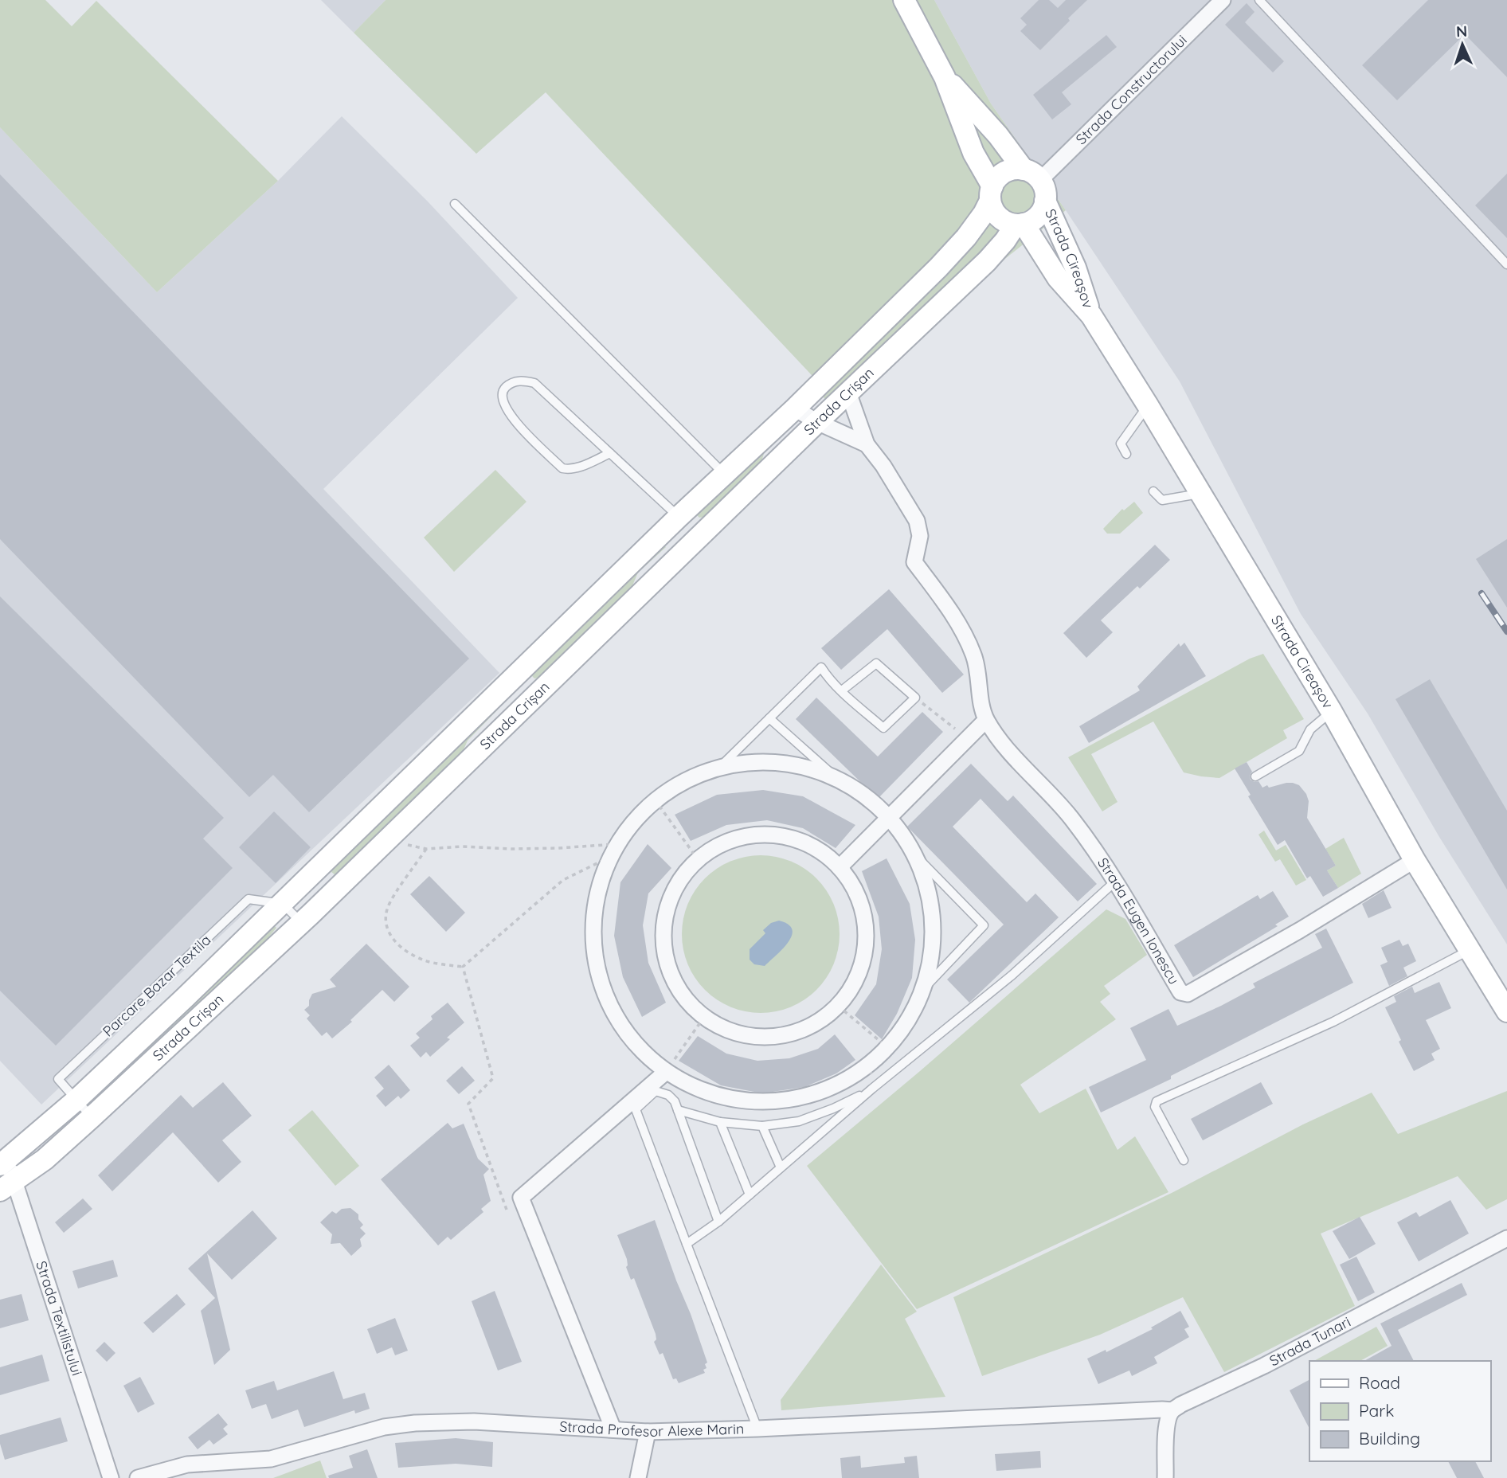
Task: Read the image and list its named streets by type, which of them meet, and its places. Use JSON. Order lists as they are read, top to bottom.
{
  "streets": {
    "main road": ["Strada Cireașov", "Strada Crișan"],
    "street": [
      "Strada Constructorului",
      "Strada Eugen Ionescu",
      "Strada Textilistului",
      "Strada Tunari",
      "Strada Profesor Alexe Marin"
    ],
    "lane": ["Parcare Bazar Textila"]
  },
  "crossings": [
    ["Strada Constructorului", "Strada Cireașov"],
    ["Strada Constructorului", "Strada Crișan"],
    ["Strada Cireașov", "Strada Crișan"],
    ["Strada Cireașov", "Strada Eugen Ionescu"],
    ["Strada Crișan", "Strada Eugen Ionescu"],
    ["Strada Crișan", "Parcare Bazar Textila"],
    ["Strada Crișan", "Strada Textilistului"],
    ["Strada Tunari", "Strada Profesor Alexe Marin"]
  ],
  "legend": ["Road", "Park", "Building"],
  "north": "top"
}
